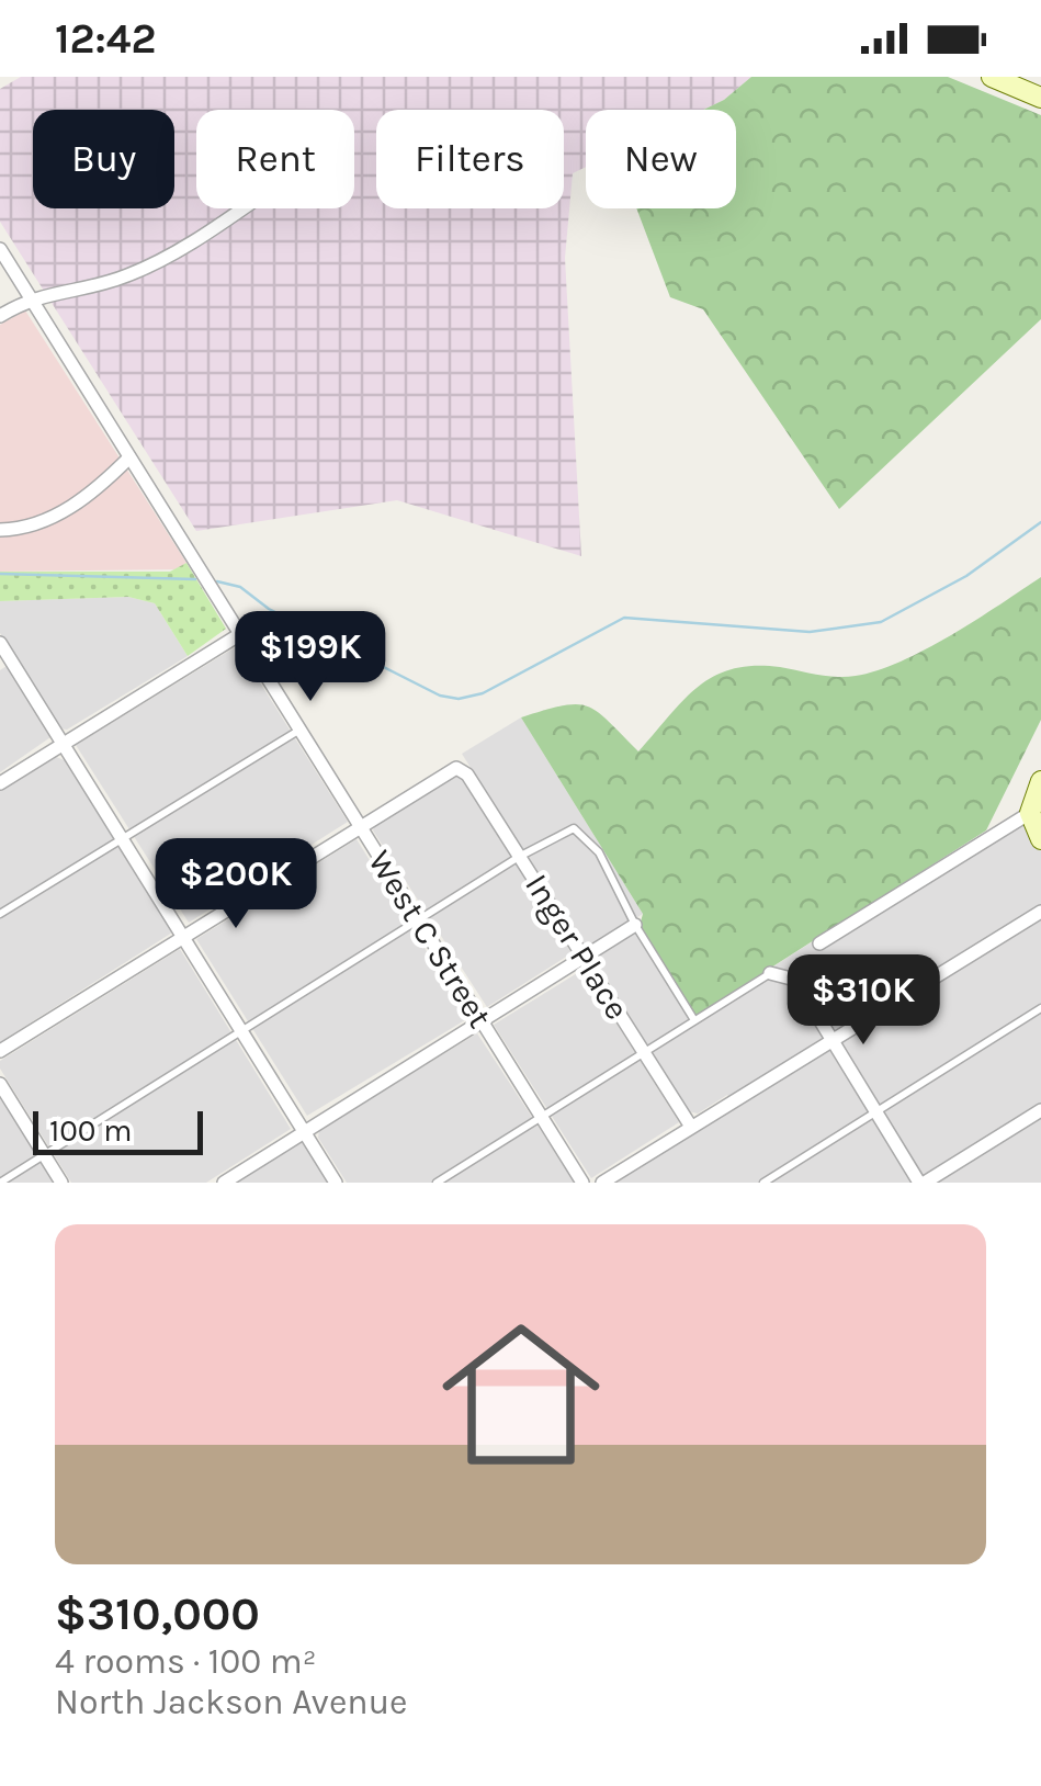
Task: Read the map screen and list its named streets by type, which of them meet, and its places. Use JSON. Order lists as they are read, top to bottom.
{
  "streets": {
    "street": ["West C Street", "Inger Place"]
  },
  "crossings": [
    ["West C Street", "Inger Place"]
  ],
  "scale_bar": "100 m",
  "page": {
    "status": "12:42",
    "chip": [
      "Buy",
      "Rent",
      "Filters",
      "New"
    ],
    "price": ["$199K", "$200K", "$310K"],
    "scale": "100 m",
    "list": [
      {
        "name": "$310,000",
        "note": "4 rooms · 100 m² · North Jackson Avenue"
      }
    ]
  }
}
